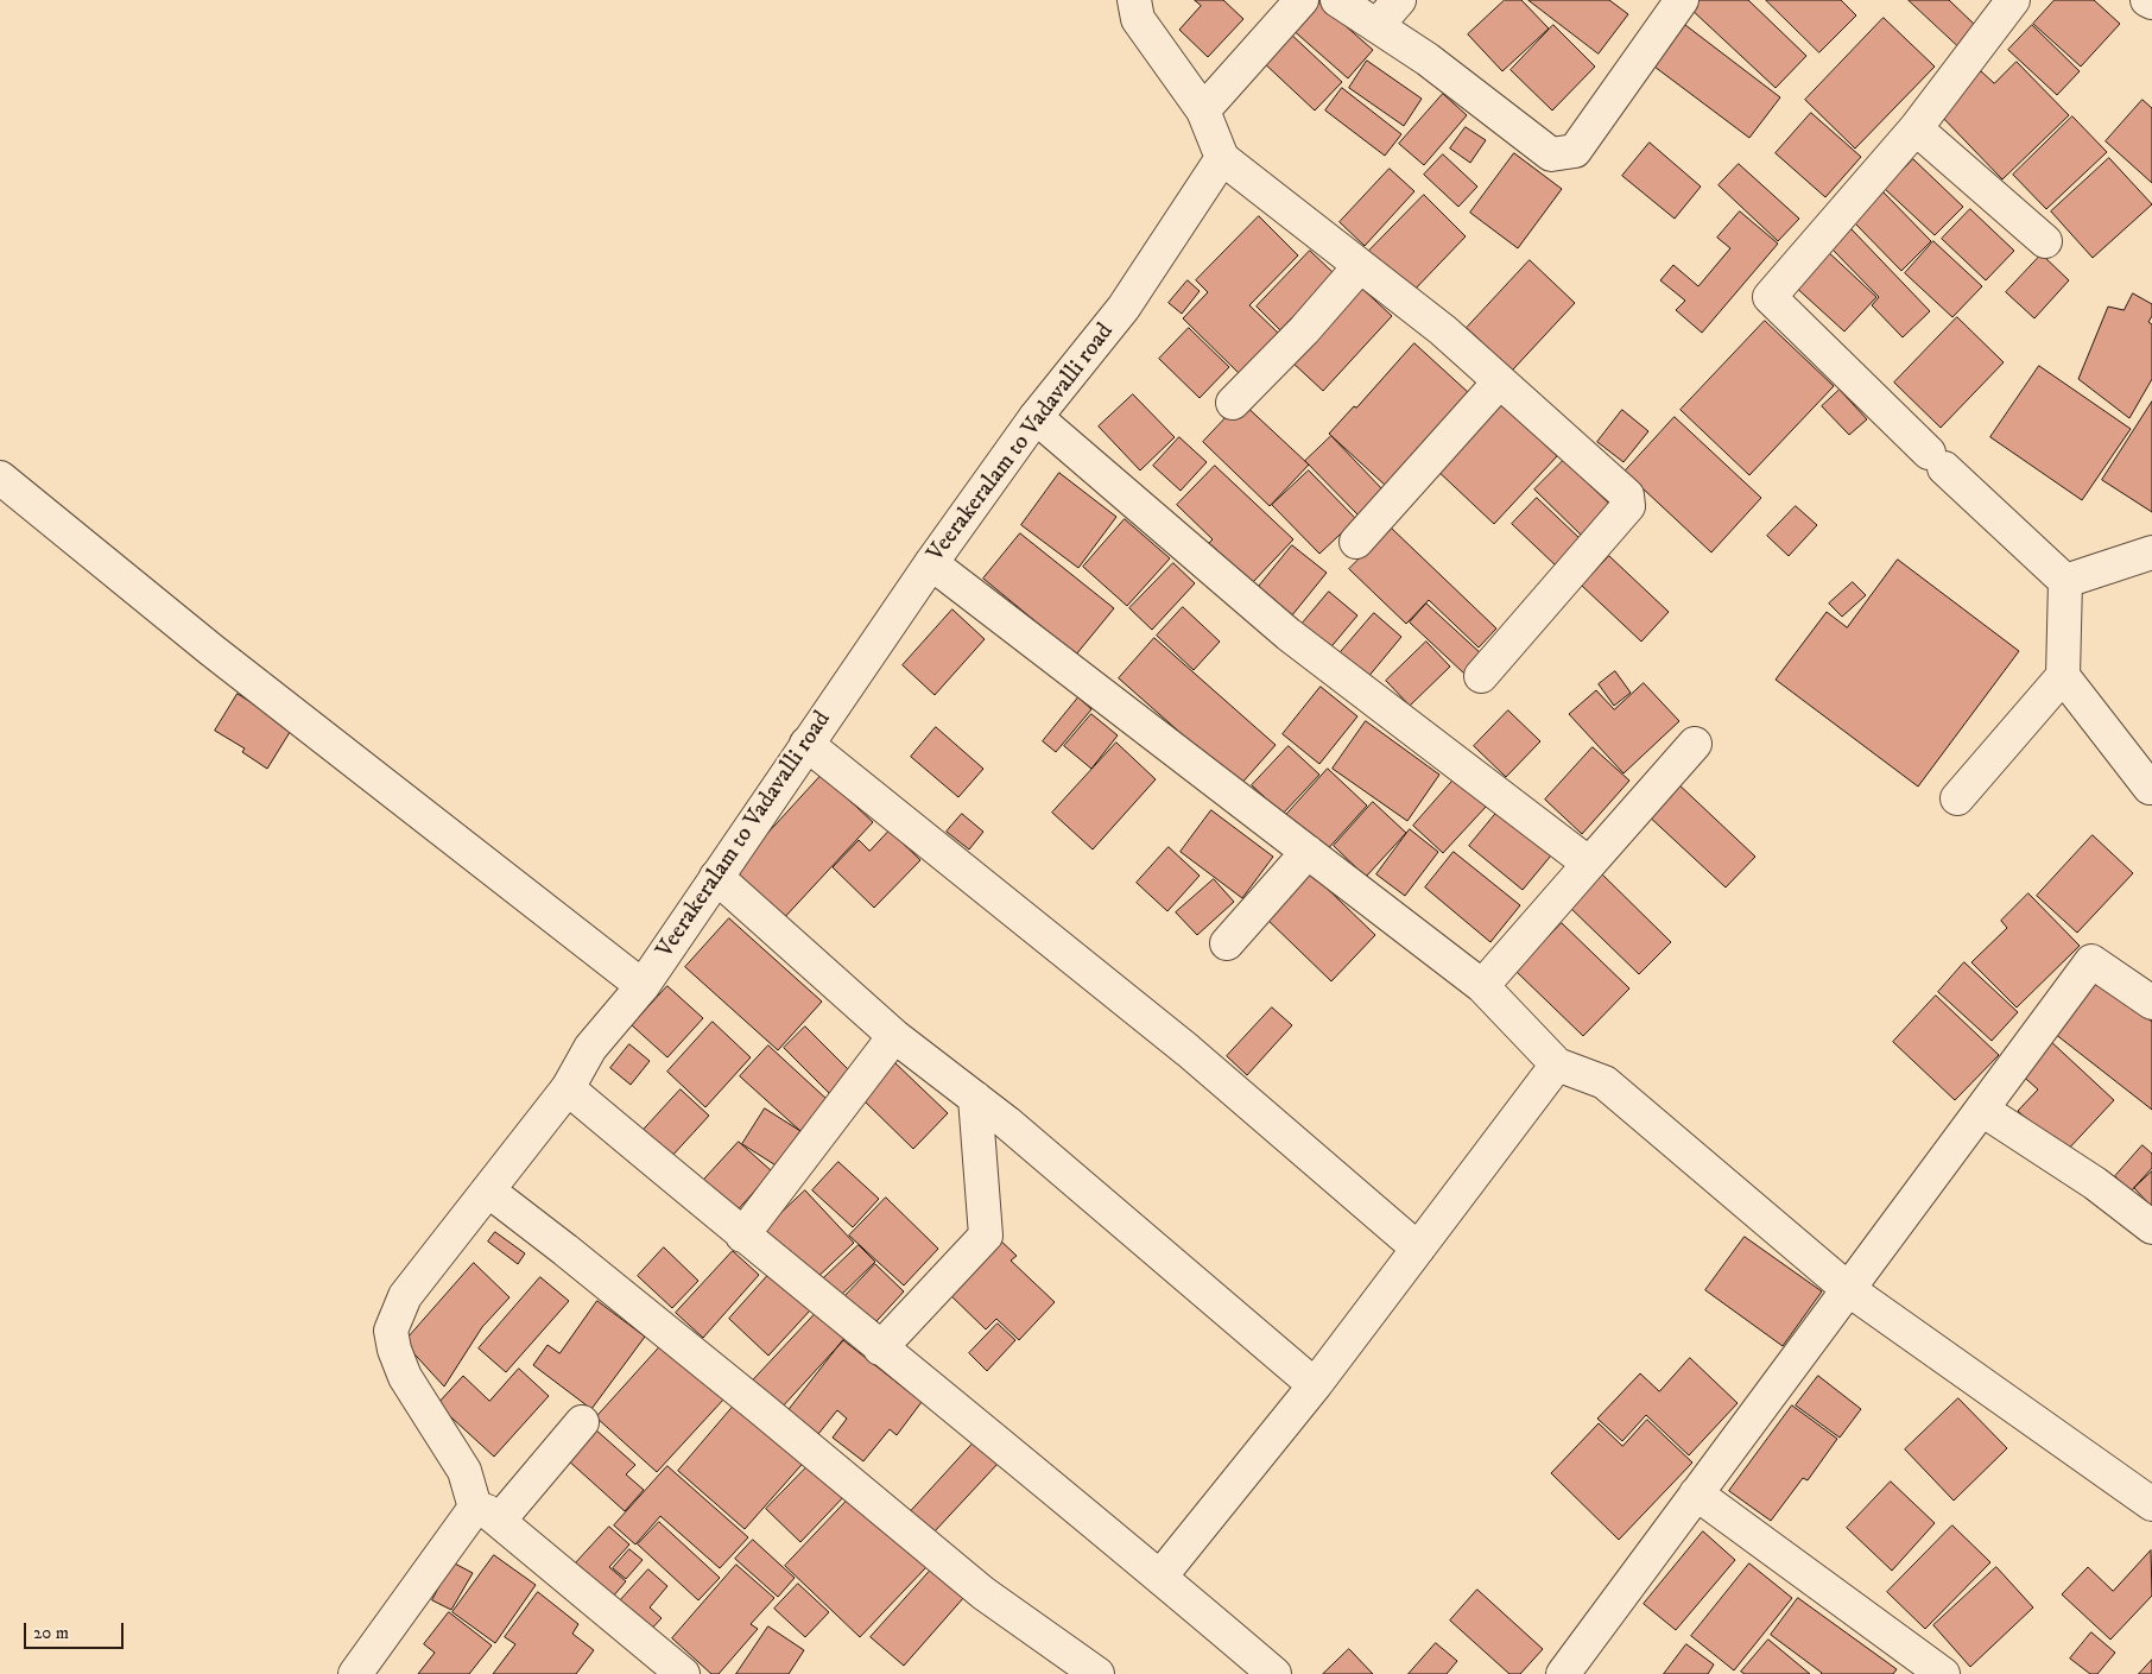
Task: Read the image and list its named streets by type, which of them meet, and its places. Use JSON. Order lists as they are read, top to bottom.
{
  "streets": {
    "street": ["Veerakeralam to Vadavalli road"]
  },
  "scale_bar": "20 m"
}
